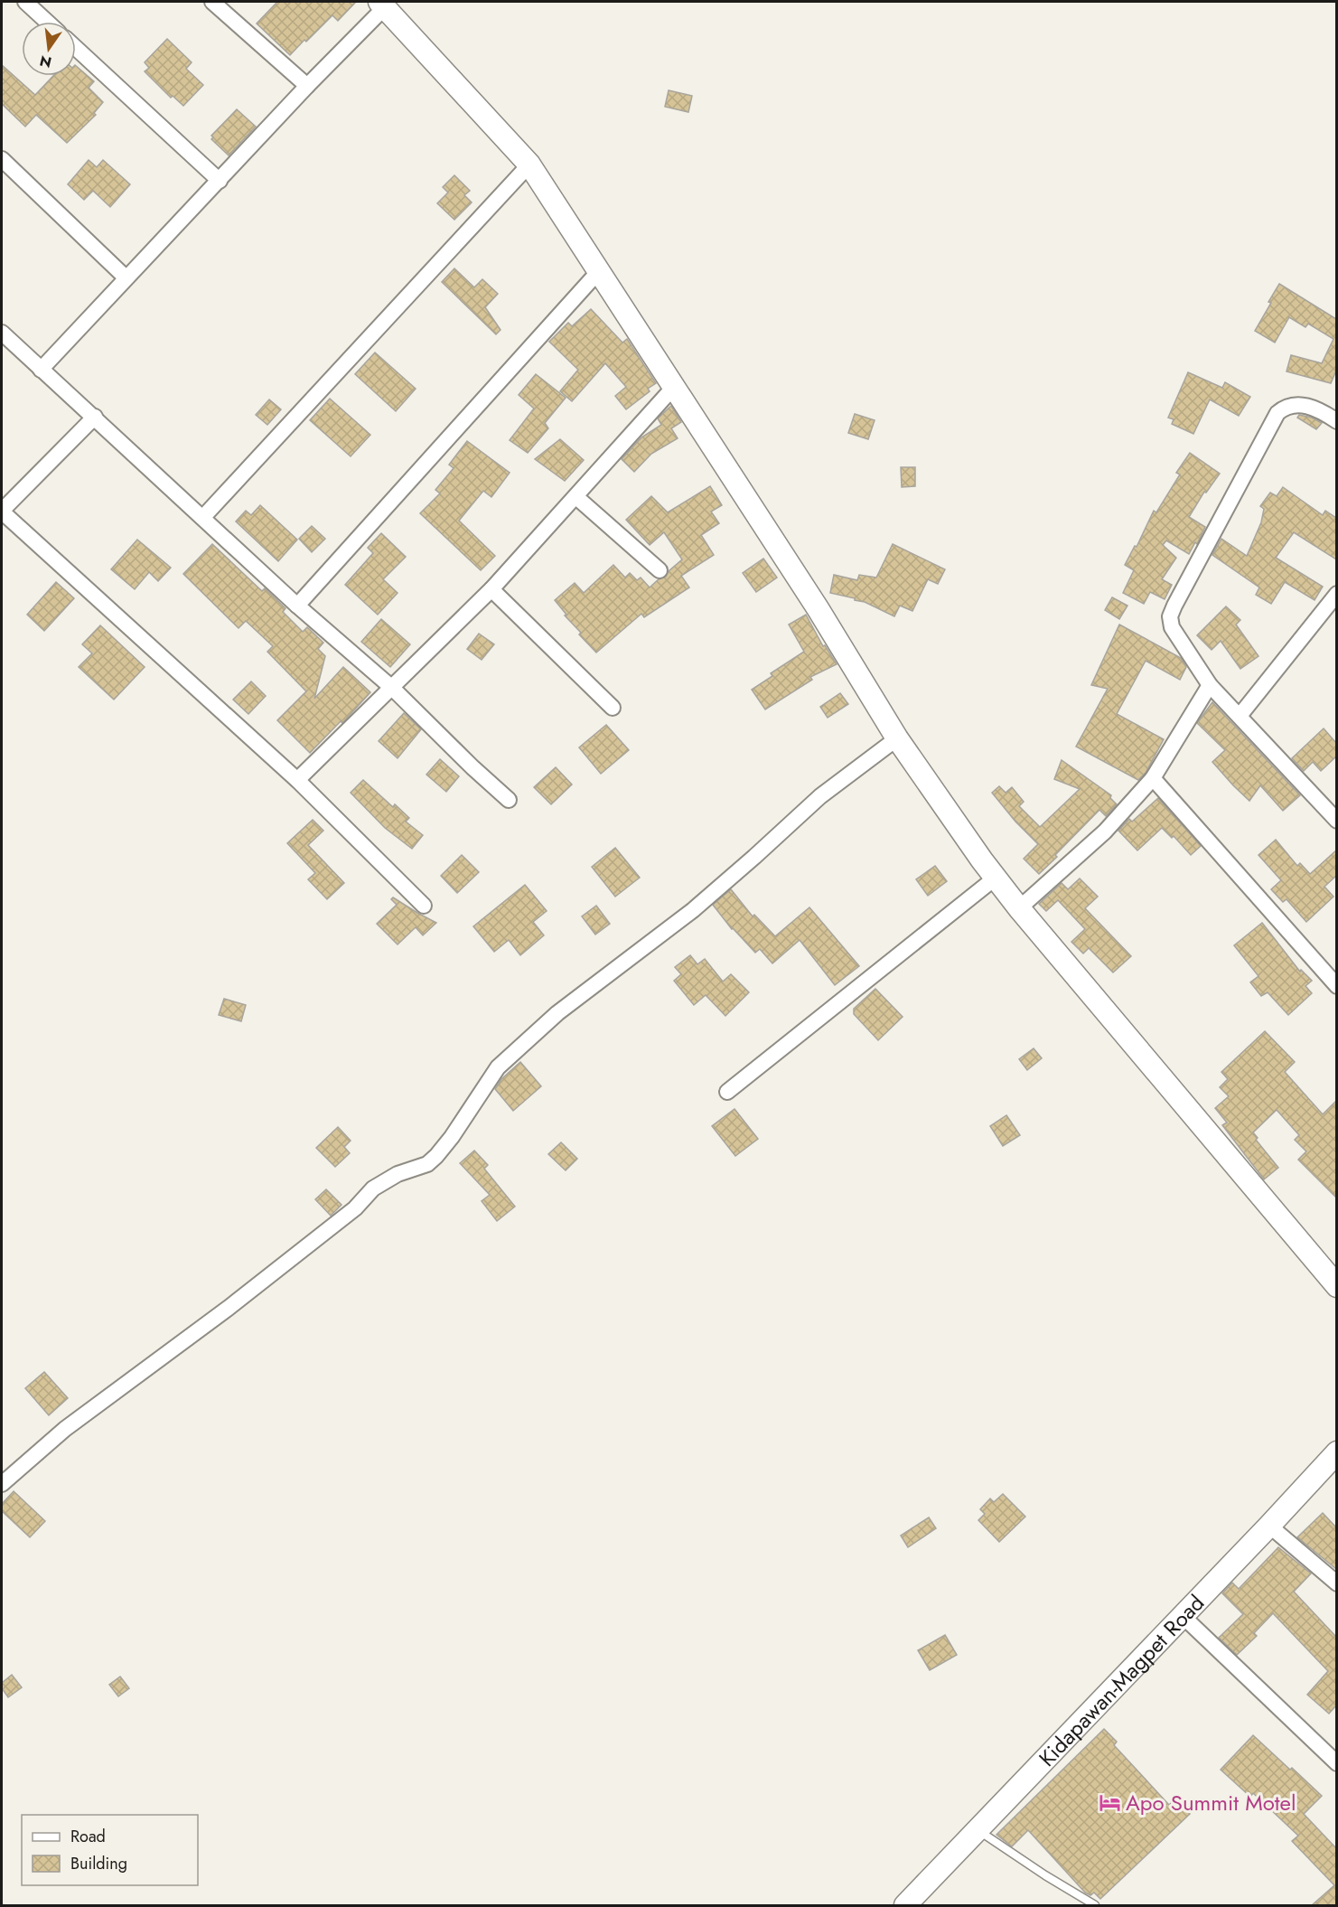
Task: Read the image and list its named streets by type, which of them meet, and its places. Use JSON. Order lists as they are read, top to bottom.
{
  "streets": {
    "street": ["Kidapawan-Magpet Road"]
  },
  "places": {
    "hotel": ["Apo Summit Motel"]
  },
  "legend": ["Road", "Building"],
  "north": "bottom"
}
